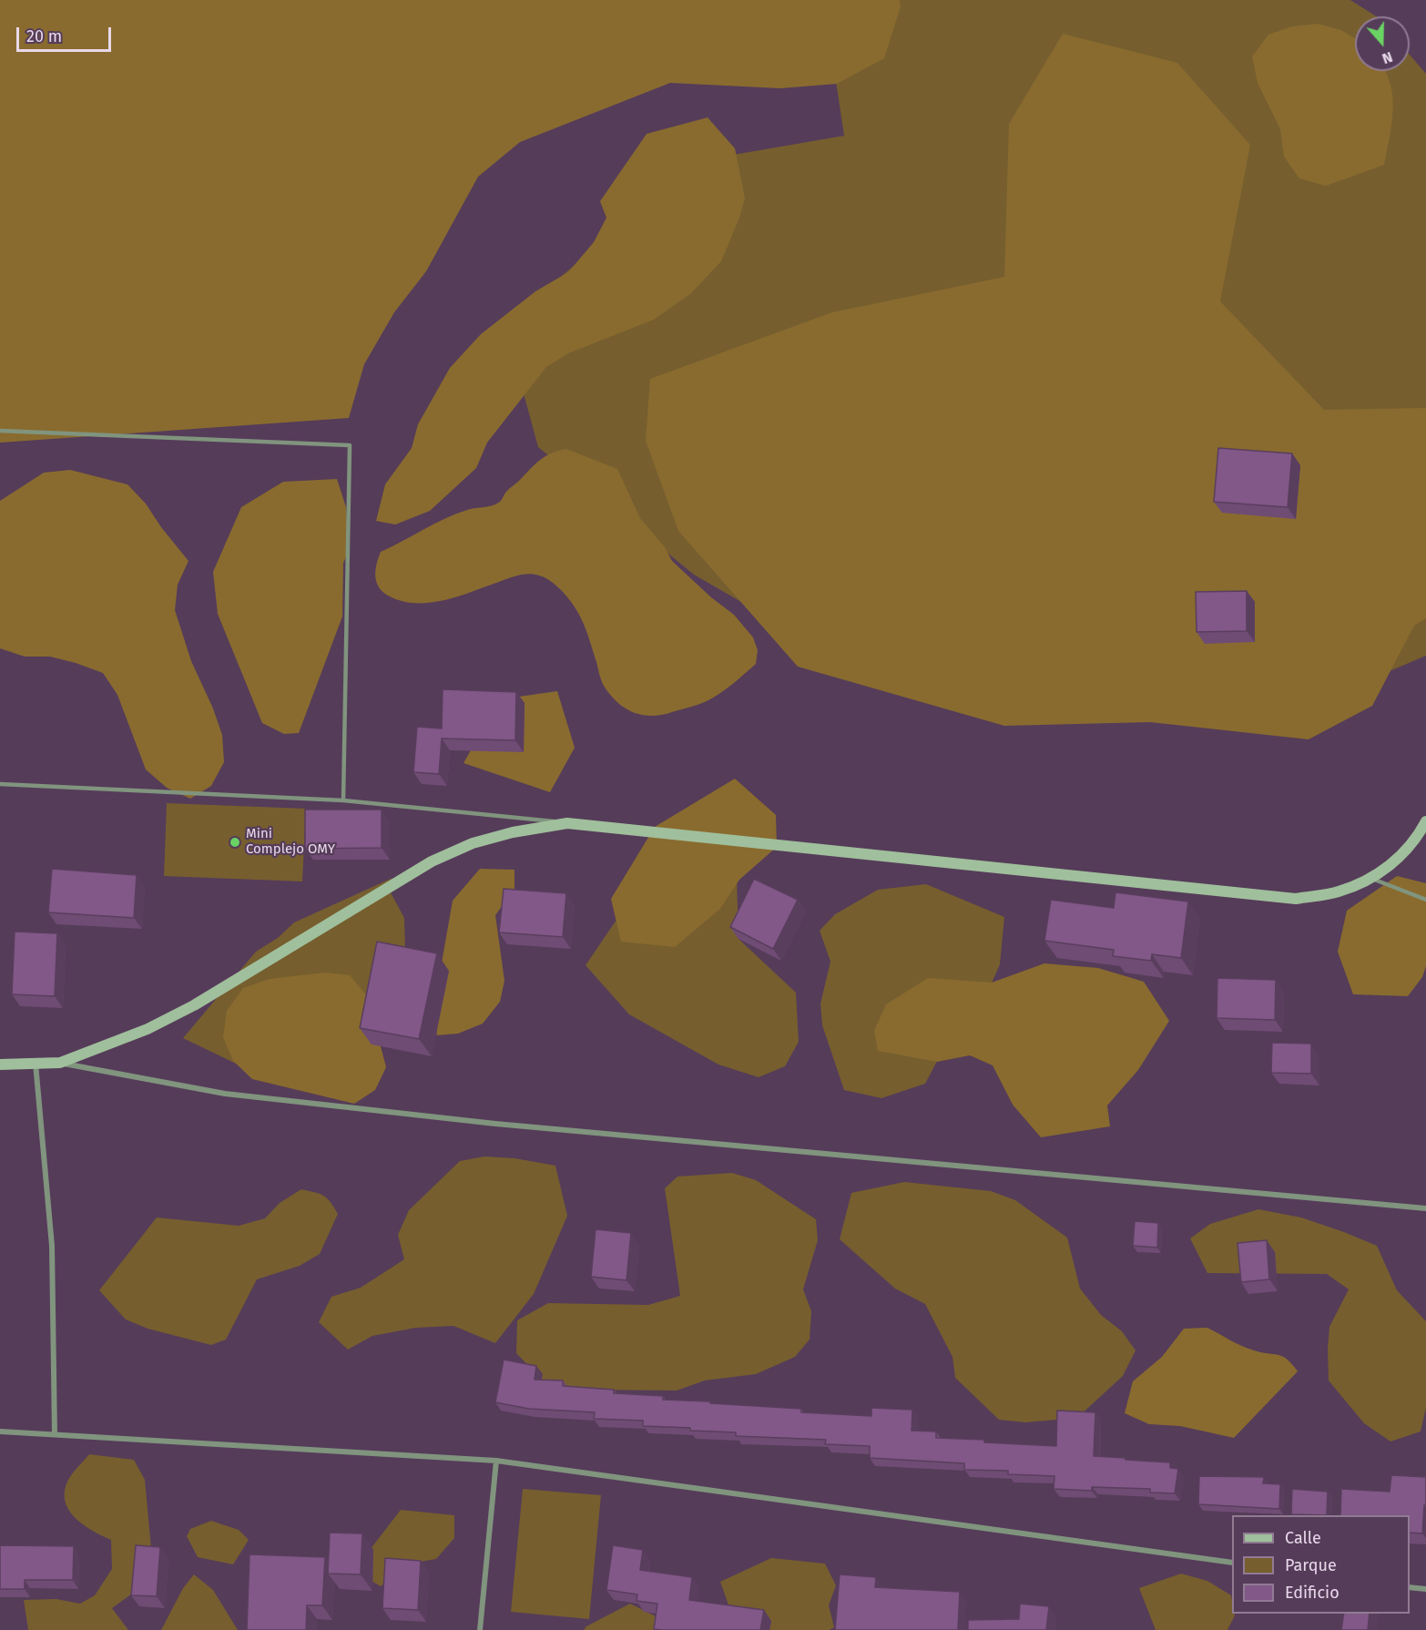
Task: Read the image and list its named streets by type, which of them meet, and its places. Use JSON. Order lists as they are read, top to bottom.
{
  "places": ["Mini Complejo OMY"],
  "legend": ["Calle", "Parque", "Edificio"],
  "scale_bar": "20 m",
  "north": "bottom"
}
